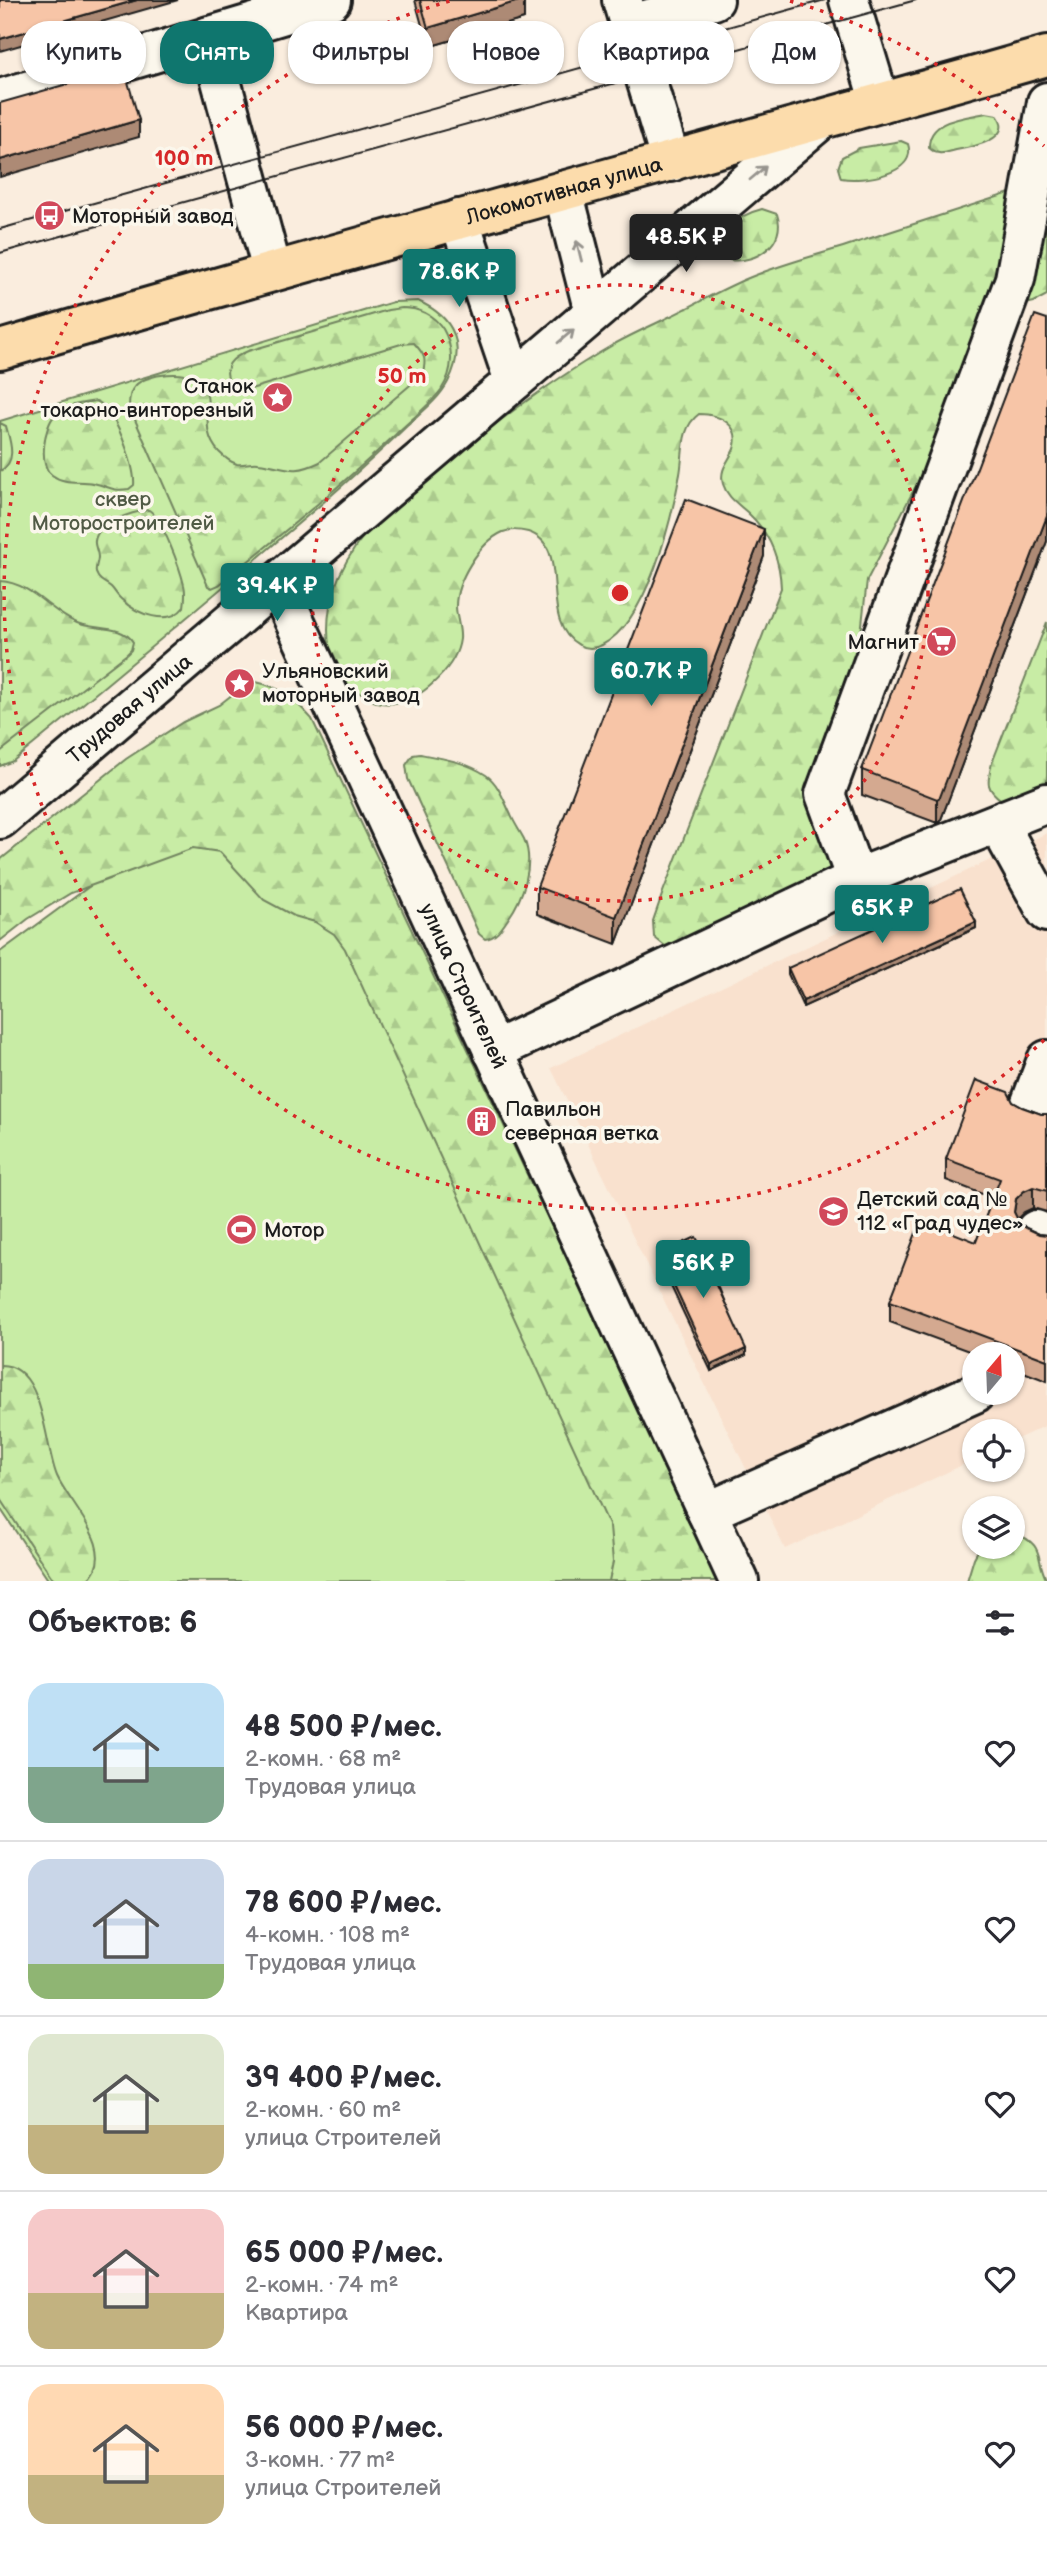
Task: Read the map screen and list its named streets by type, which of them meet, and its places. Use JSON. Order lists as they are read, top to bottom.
{
  "streets": {
    "main road": ["Локомотивная улица"],
    "street": ["Трудовая улица", "улица Строителей"]
  },
  "crossings": [
    ["Локомотивная улица", "Трудовая улица"],
    ["Трудовая улица", "улица Строителей"]
  ],
  "one_way": ["Трудовая улица"],
  "parks": ["сквер Моторостроителей"],
  "places": {
    "bus stop": ["Моторный завод"],
    "place": ["Станок токарно-винторезный", "Ульяновский моторный завод"],
    "supermarket": ["Магнит"],
    "building": ["Павильон северная ветка"],
    "school or university": ["Детский сад № 112 «Град чудес»"],
    "sports": ["Мотор"]
  },
  "north": "top",
  "page": {
    "chip": [
      "Купить",
      "Снять",
      "Фильтры",
      "Новое",
      "Квартира",
      "Дом"
    ],
    "price": [
      "48.5K ₽",
      "78.6K ₽",
      "39.4K ₽",
      "60.7K ₽",
      "65K ₽",
      "56K ₽"
    ],
    "heading": "Объектов: 6",
    "list": [
      {
        "name": "48 500 ₽/мес.",
        "note": "2-комн. · 68 m² · Трудовая улица"
      },
      {
        "name": "78 600 ₽/мес.",
        "note": "4-комн. · 108 m² · Трудовая улица"
      },
      {
        "name": "39 400 ₽/мес.",
        "note": "2-комн. · 60 m² · улица Строителей"
      },
      {
        "name": "65 000 ₽/мес.",
        "note": "2-комн. · 74 m² · Квартира"
      },
      {
        "name": "56 000 ₽/мес.",
        "note": "3-комн. · 77 m² · улица Строителей"
      }
    ]
  },
  "rings": ["100 m", "50 m"]
}
